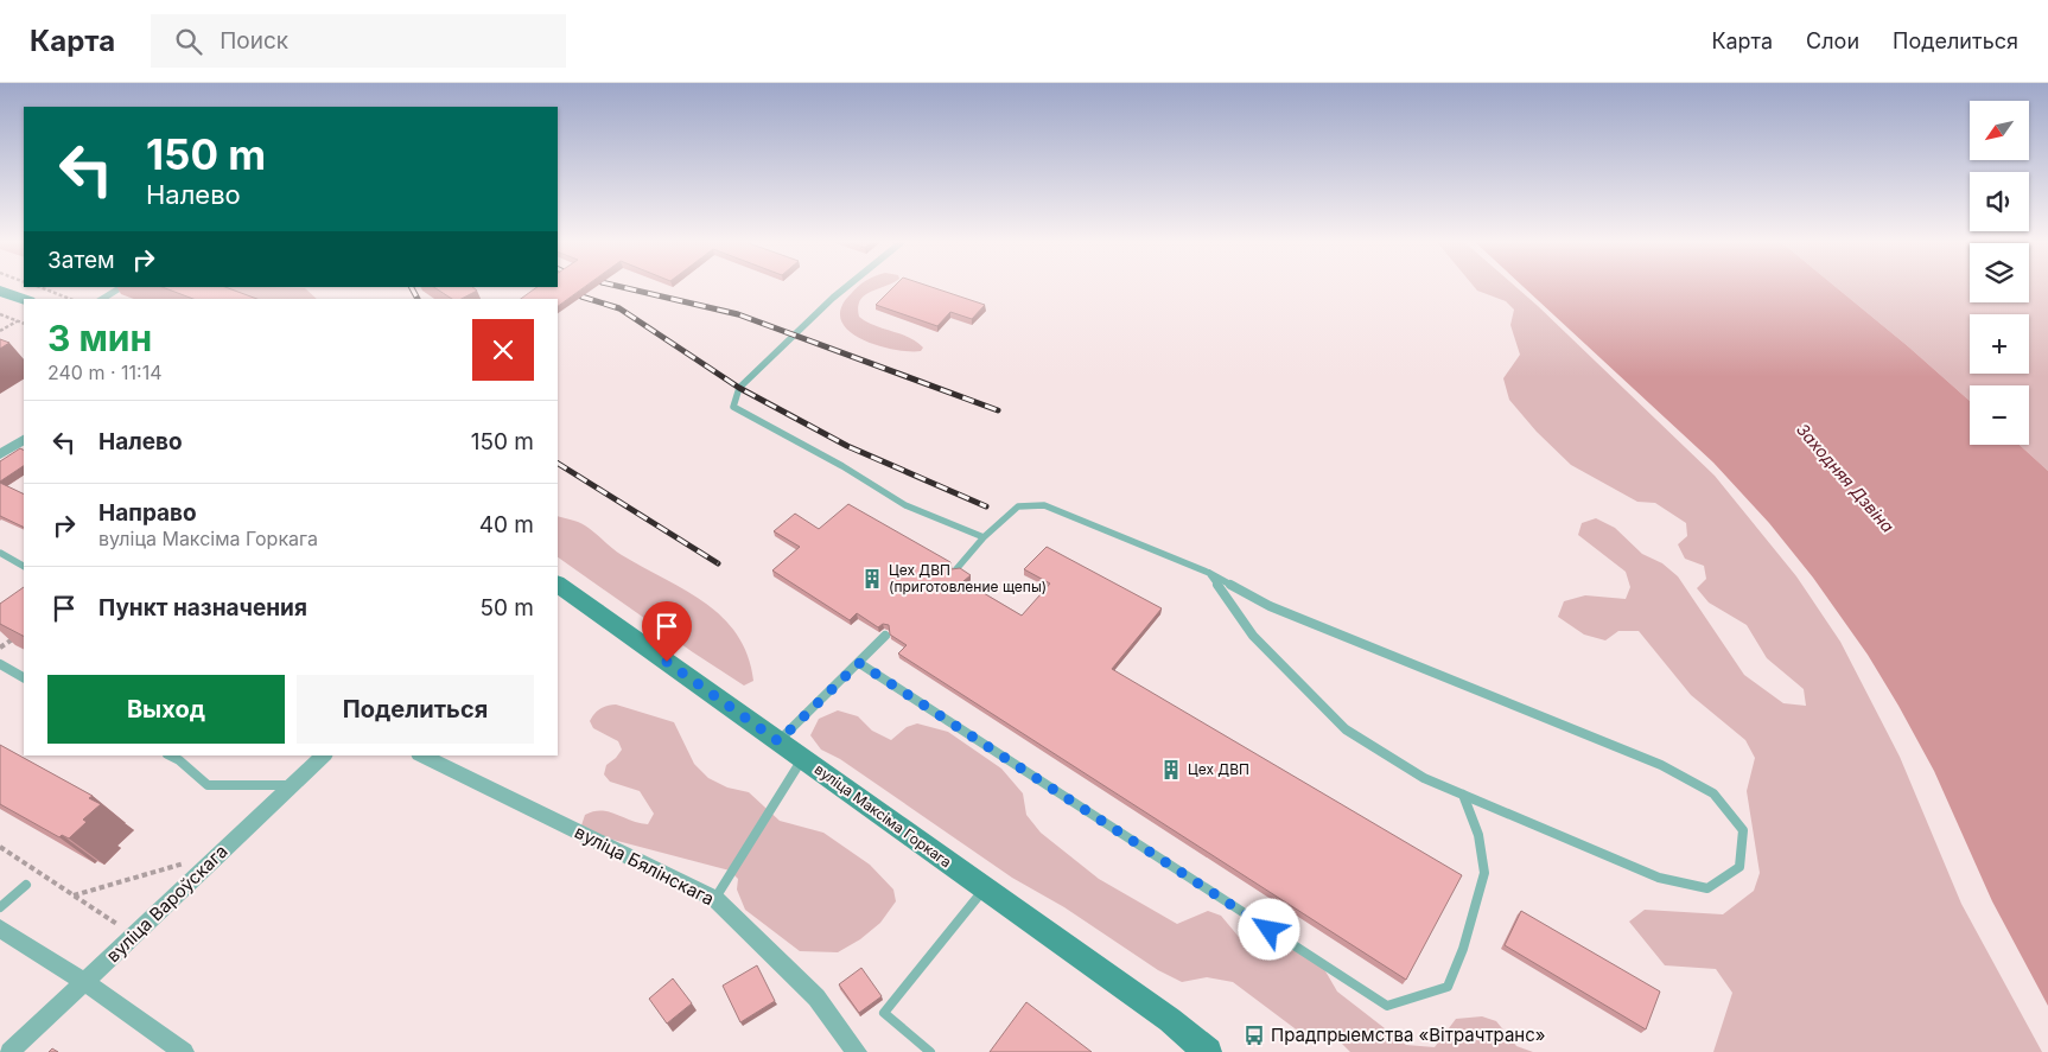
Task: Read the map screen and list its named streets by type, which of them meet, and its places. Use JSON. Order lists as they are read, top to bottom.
{
  "streets": {
    "main road": ["вуліца Максіма Горкага"],
    "street": ["вуліца Бялінскага", "вуліца Вароўскага"]
  },
  "water": ["Заходняя Дзвіна"],
  "places": {
    "building": ["Цех ДВП (приготовление щепы)", "Цех ДВП"],
    "bus stop": ["Прадпрыемства «Вітрачтранс»"]
  },
  "north": "bottom left",
  "page": {
    "header": "Карта",
    "search": "Поиск",
    "nav": ["Карта", "Слои", "Поделиться"],
    "map_buttons": ["+", "−"],
    "turn": ["150 m", "Налево"],
    "then": "Затем",
    "heading": ["3 мин", "240 m · 11:14"],
    "list": [
      {
        "name": "Налево",
        "value": "150 m"
      },
      {
        "name": "Направо",
        "note": "вуліца Максіма Горкага",
        "value": "40 m"
      },
      {
        "name": "Пункт назначения",
        "value": "50 m"
      }
    ],
    "buttons": ["Выход", "Поделиться"]
  }
}
